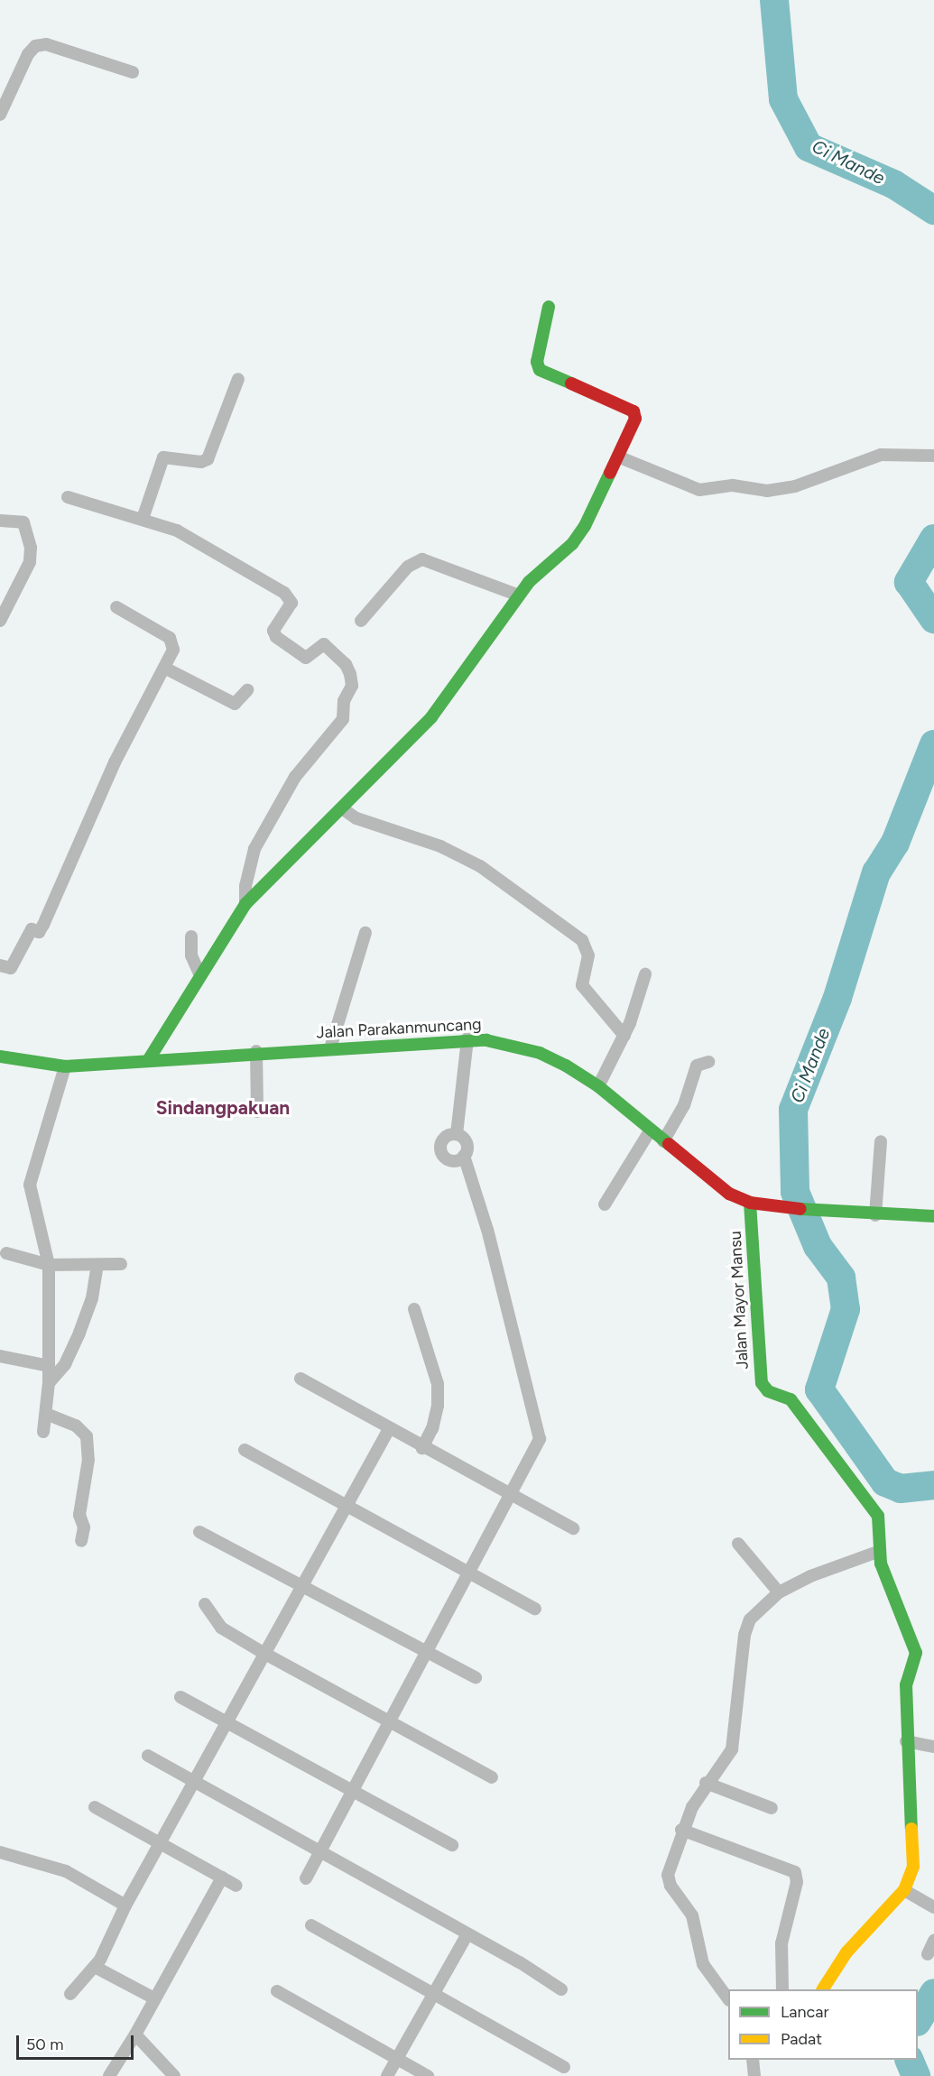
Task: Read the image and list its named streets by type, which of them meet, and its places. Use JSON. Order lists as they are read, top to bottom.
{
  "streets": {
    "street": ["Jalan Parakanmuncang", "Jalan Mayor Mansu"]
  },
  "crossings": [
    ["Jalan Parakanmuncang", "Jalan Mayor Mansu"]
  ],
  "districts": ["Sindangpakuan"],
  "water": ["Ci Mande"],
  "legend": ["Lancar", "Padat"],
  "scale_bar": "50 m"
}
